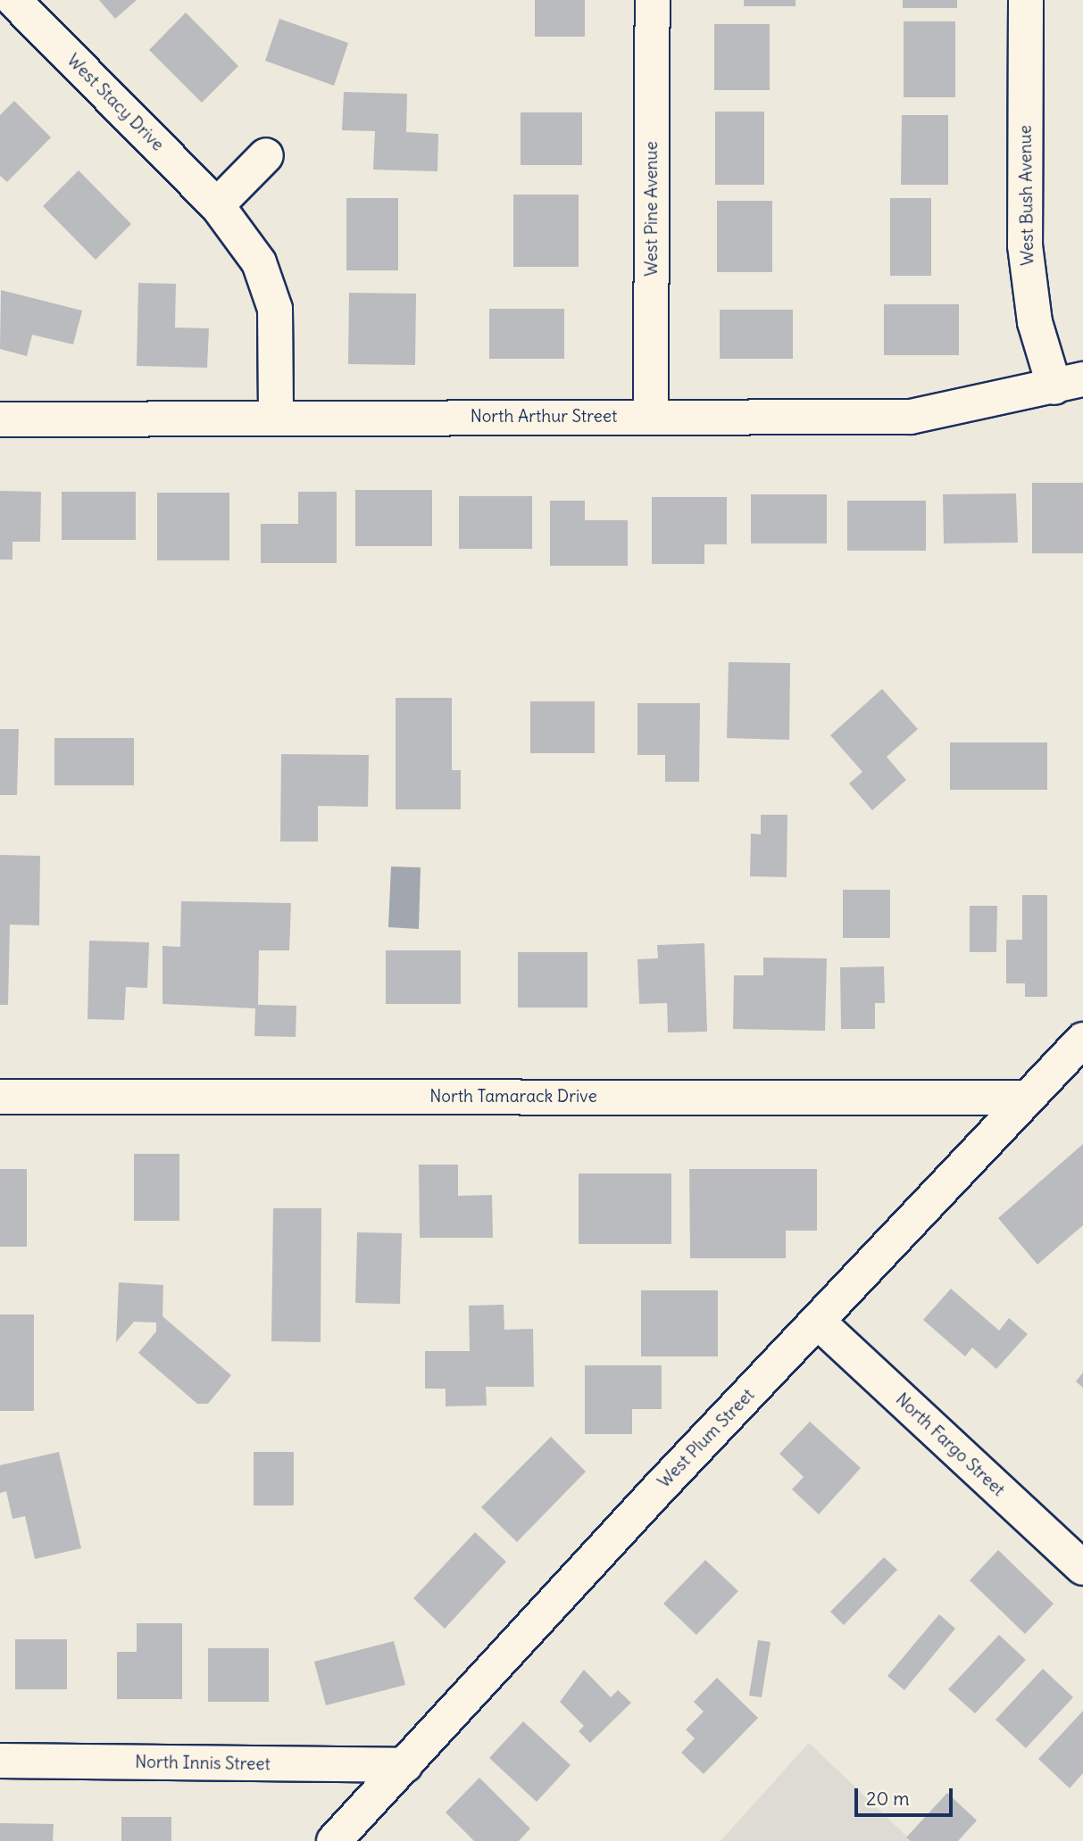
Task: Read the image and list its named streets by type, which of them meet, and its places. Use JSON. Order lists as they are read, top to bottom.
{
  "streets": {
    "street": [
      "West Stacy Drive",
      "West Bush Avenue",
      "West Pine Avenue",
      "North Arthur Street",
      "North Tamarack Drive",
      "West Plum Street",
      "North Fargo Street",
      "North Innis Street"
    ]
  },
  "crossings": [
    ["West Stacy Drive", "North Arthur Street"],
    ["West Bush Avenue", "North Arthur Street"],
    ["West Pine Avenue", "North Arthur Street"],
    ["North Tamarack Drive", "West Plum Street"],
    ["West Plum Street", "North Fargo Street"],
    ["West Plum Street", "North Innis Street"]
  ],
  "scale_bar": "20 m"
}
